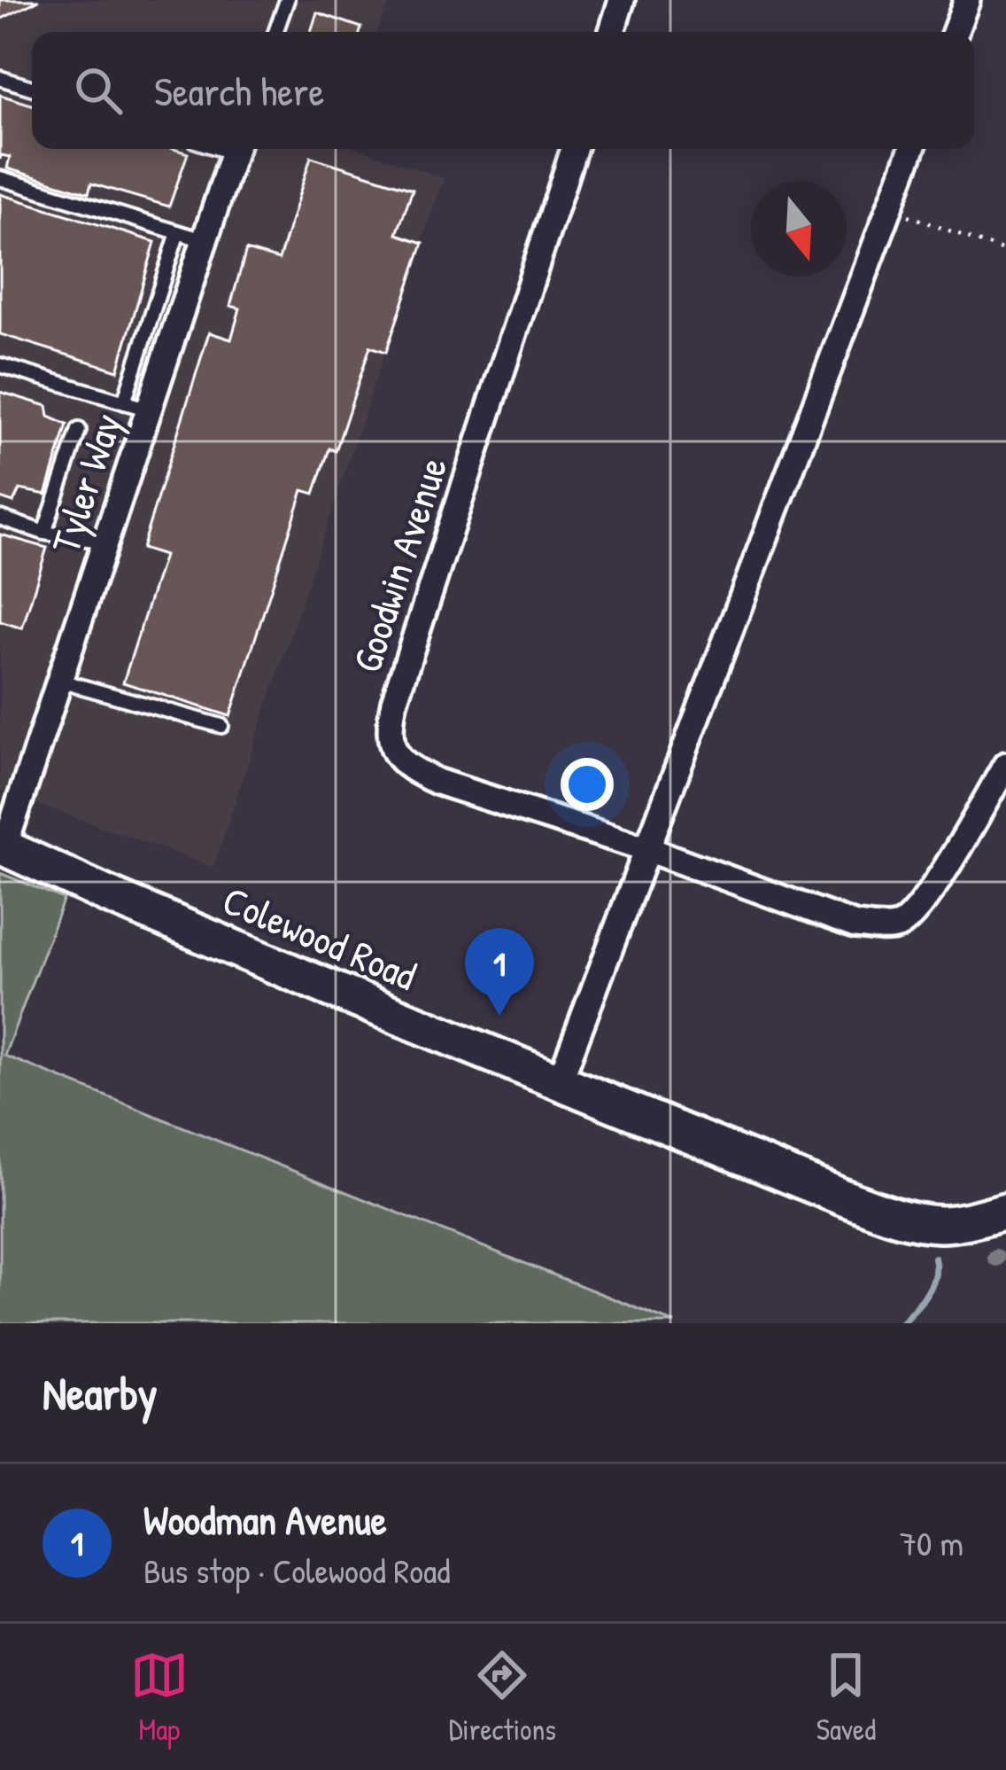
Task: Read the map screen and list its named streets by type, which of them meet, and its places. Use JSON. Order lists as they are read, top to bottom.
{
  "streets": {
    "main road": ["Colewood Road"],
    "street": ["Tyler Way", "Goodwin Avenue"]
  },
  "crossings": [
    ["Tyler Way", "Colewood Road"]
  ],
  "north": "bottom",
  "page": {
    "search": "Search here",
    "pins": "1",
    "heading": "Nearby",
    "list": [
      {
        "mark": "1",
        "name": "Woodman Avenue",
        "note": "Bus stop · Colewood Road",
        "value": "70 m"
      }
    ],
    "nav": ["Map", "Directions", "Saved"]
  }
}
